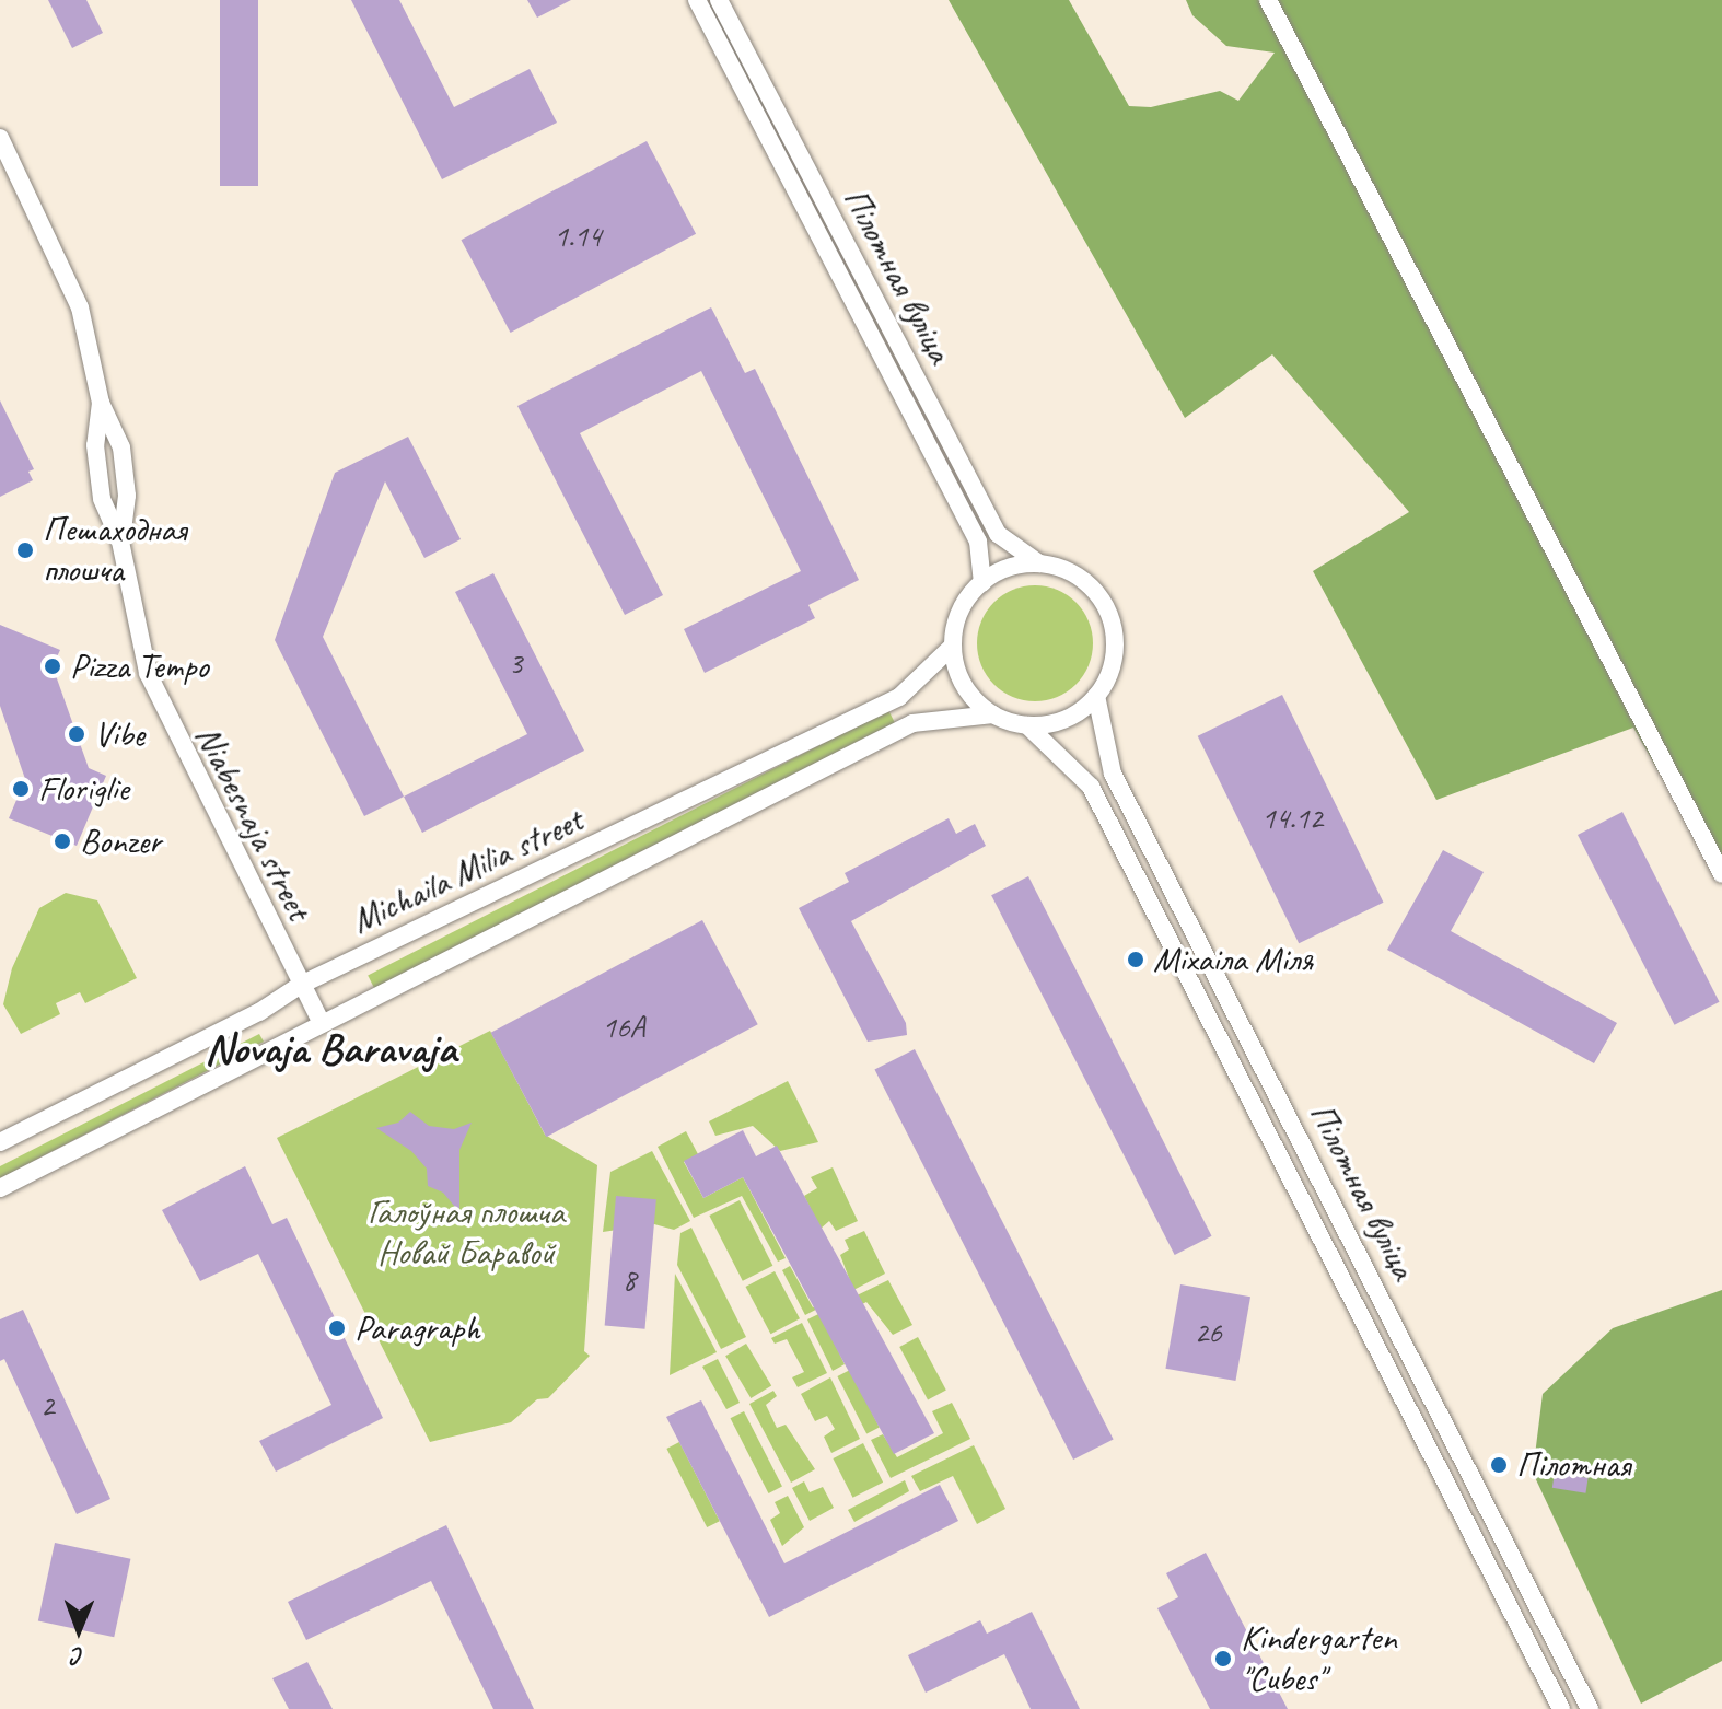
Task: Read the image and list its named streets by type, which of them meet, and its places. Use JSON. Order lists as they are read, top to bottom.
{
  "streets": {
    "street": ["Пілотная вуліца", "Niabesnaja street", "Michaila Milia street"]
  },
  "crossings": [
    ["Пілотная вуліца", "Michaila Milia street"],
    ["Niabesnaja street", "Michaila Milia street"]
  ],
  "districts": ["Novaja Baravaja"],
  "parks": ["Галоўная плошча Новай Баравой"],
  "places": [
    "Пешаходная плошча",
    "Pizza Tempo",
    "Vibe",
    "Floriglie",
    "Bonzer",
    "Міхаіла Міля",
    "Paragraph",
    "Пілотная",
    "Kindergarten \"Cubes\""
  ],
  "house_numbers": [
    "1.14",
    "3",
    "14.12",
    "16А",
    "8",
    "26",
    "2"
  ],
  "north": "bottom"
}
